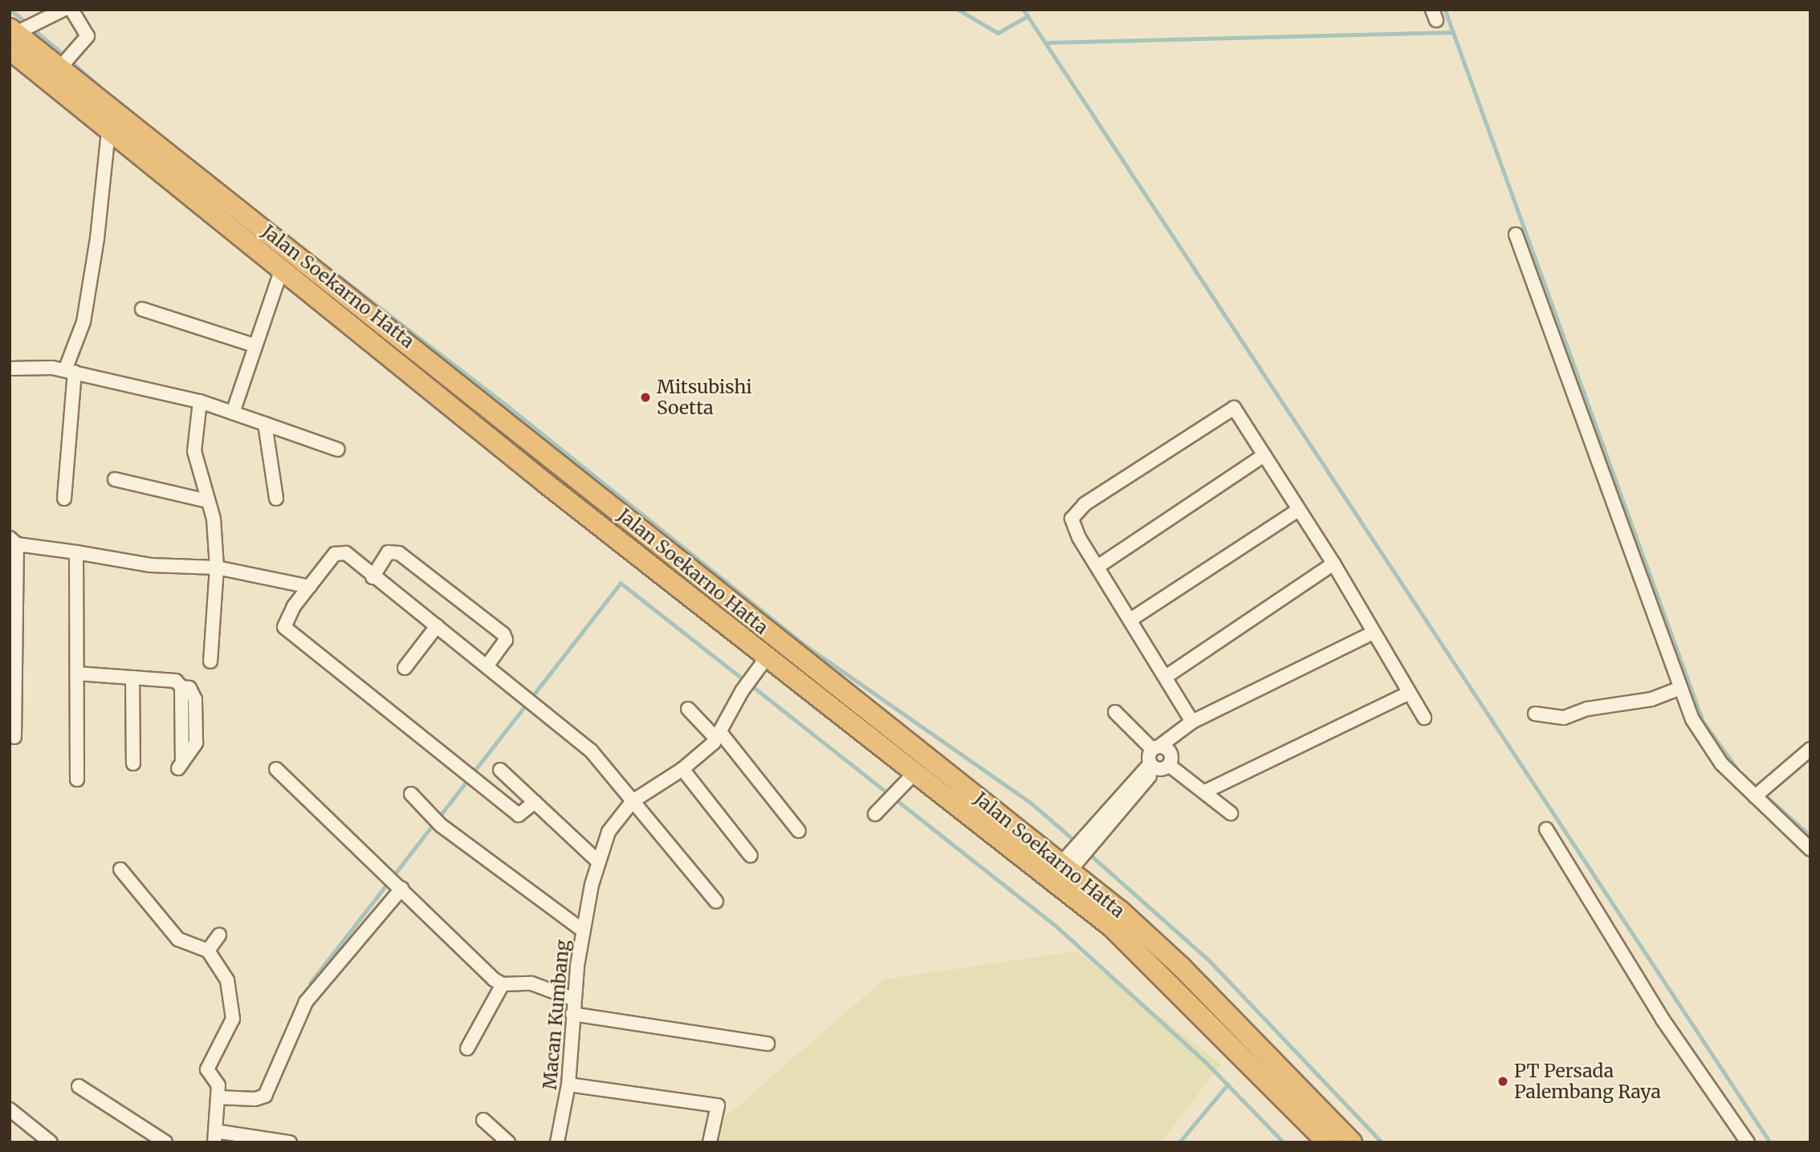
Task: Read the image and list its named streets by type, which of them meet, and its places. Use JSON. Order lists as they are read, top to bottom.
{
  "streets": {
    "highway": ["Jalan Soekarno Hatta"],
    "street": ["Macan Kumbang"]
  },
  "crossings": [
    ["Jalan Soekarno Hatta", "Macan Kumbang"]
  ],
  "places": ["Mitsubishi Soetta", "PT Persada Palembang Raya"]
}
